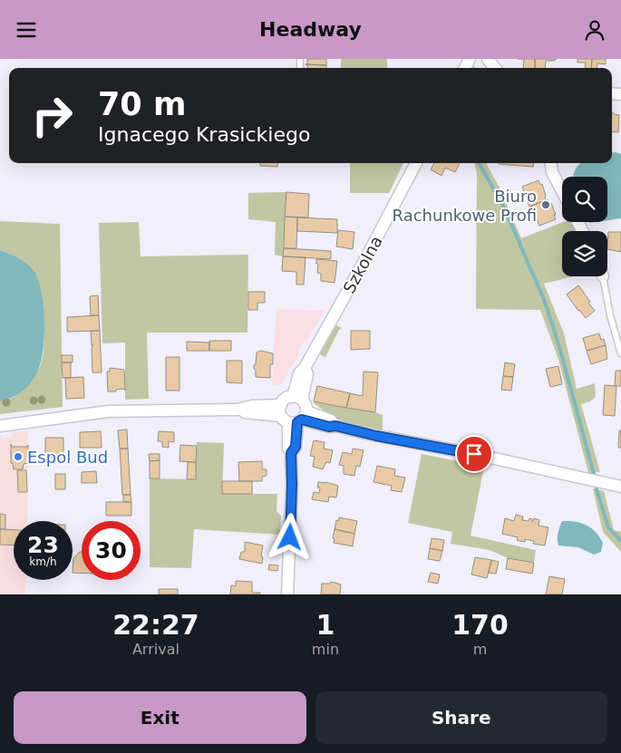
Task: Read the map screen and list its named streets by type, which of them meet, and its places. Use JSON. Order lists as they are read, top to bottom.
{
  "streets": {
    "street": ["Szkolna"]
  },
  "places": ["Biuro Rachunkowe Profi", "Espol Bud"],
  "page": {
    "header": "Headway",
    "turn": ["70 m", "Ignacego Krasickiego"],
    "speed": "23 km/h",
    "limit": "30",
    "eta": [
      "22:27",
      "Arrival",
      "1",
      "min",
      "170",
      "m"
    ],
    "buttons": ["Exit", "Share"]
  }
}
